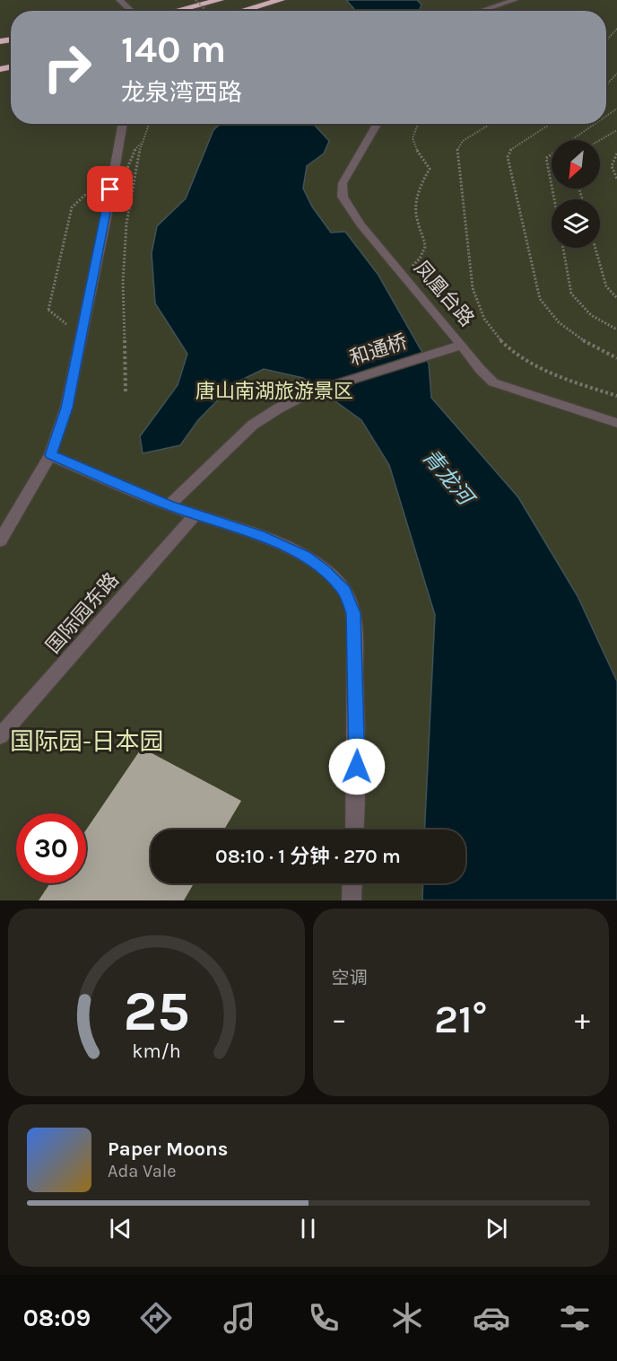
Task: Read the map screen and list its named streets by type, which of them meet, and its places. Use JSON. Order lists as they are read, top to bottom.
{
  "streets": {
    "street": ["凤凰台路", "和通桥", "国际园东路"]
  },
  "crossings": [
    ["凤凰台路", "和通桥"]
  ],
  "water": ["青龙河"],
  "parks": ["唐山南湖旅游景区", "国际园-日本园"],
  "north": "bottom left",
  "page": {
    "turn": ["140 m", "龙泉湾西路"],
    "limit": "30",
    "trip": "08:10 · 1 分钟 · 270 m",
    "tile": "空调",
    "heat": ["−", "21°", "+"],
    "song": ["Paper Moons", "Ada Vale"],
    "tabs": "08:09",
    "gauge": ["25", "km/h"]
  }
}
